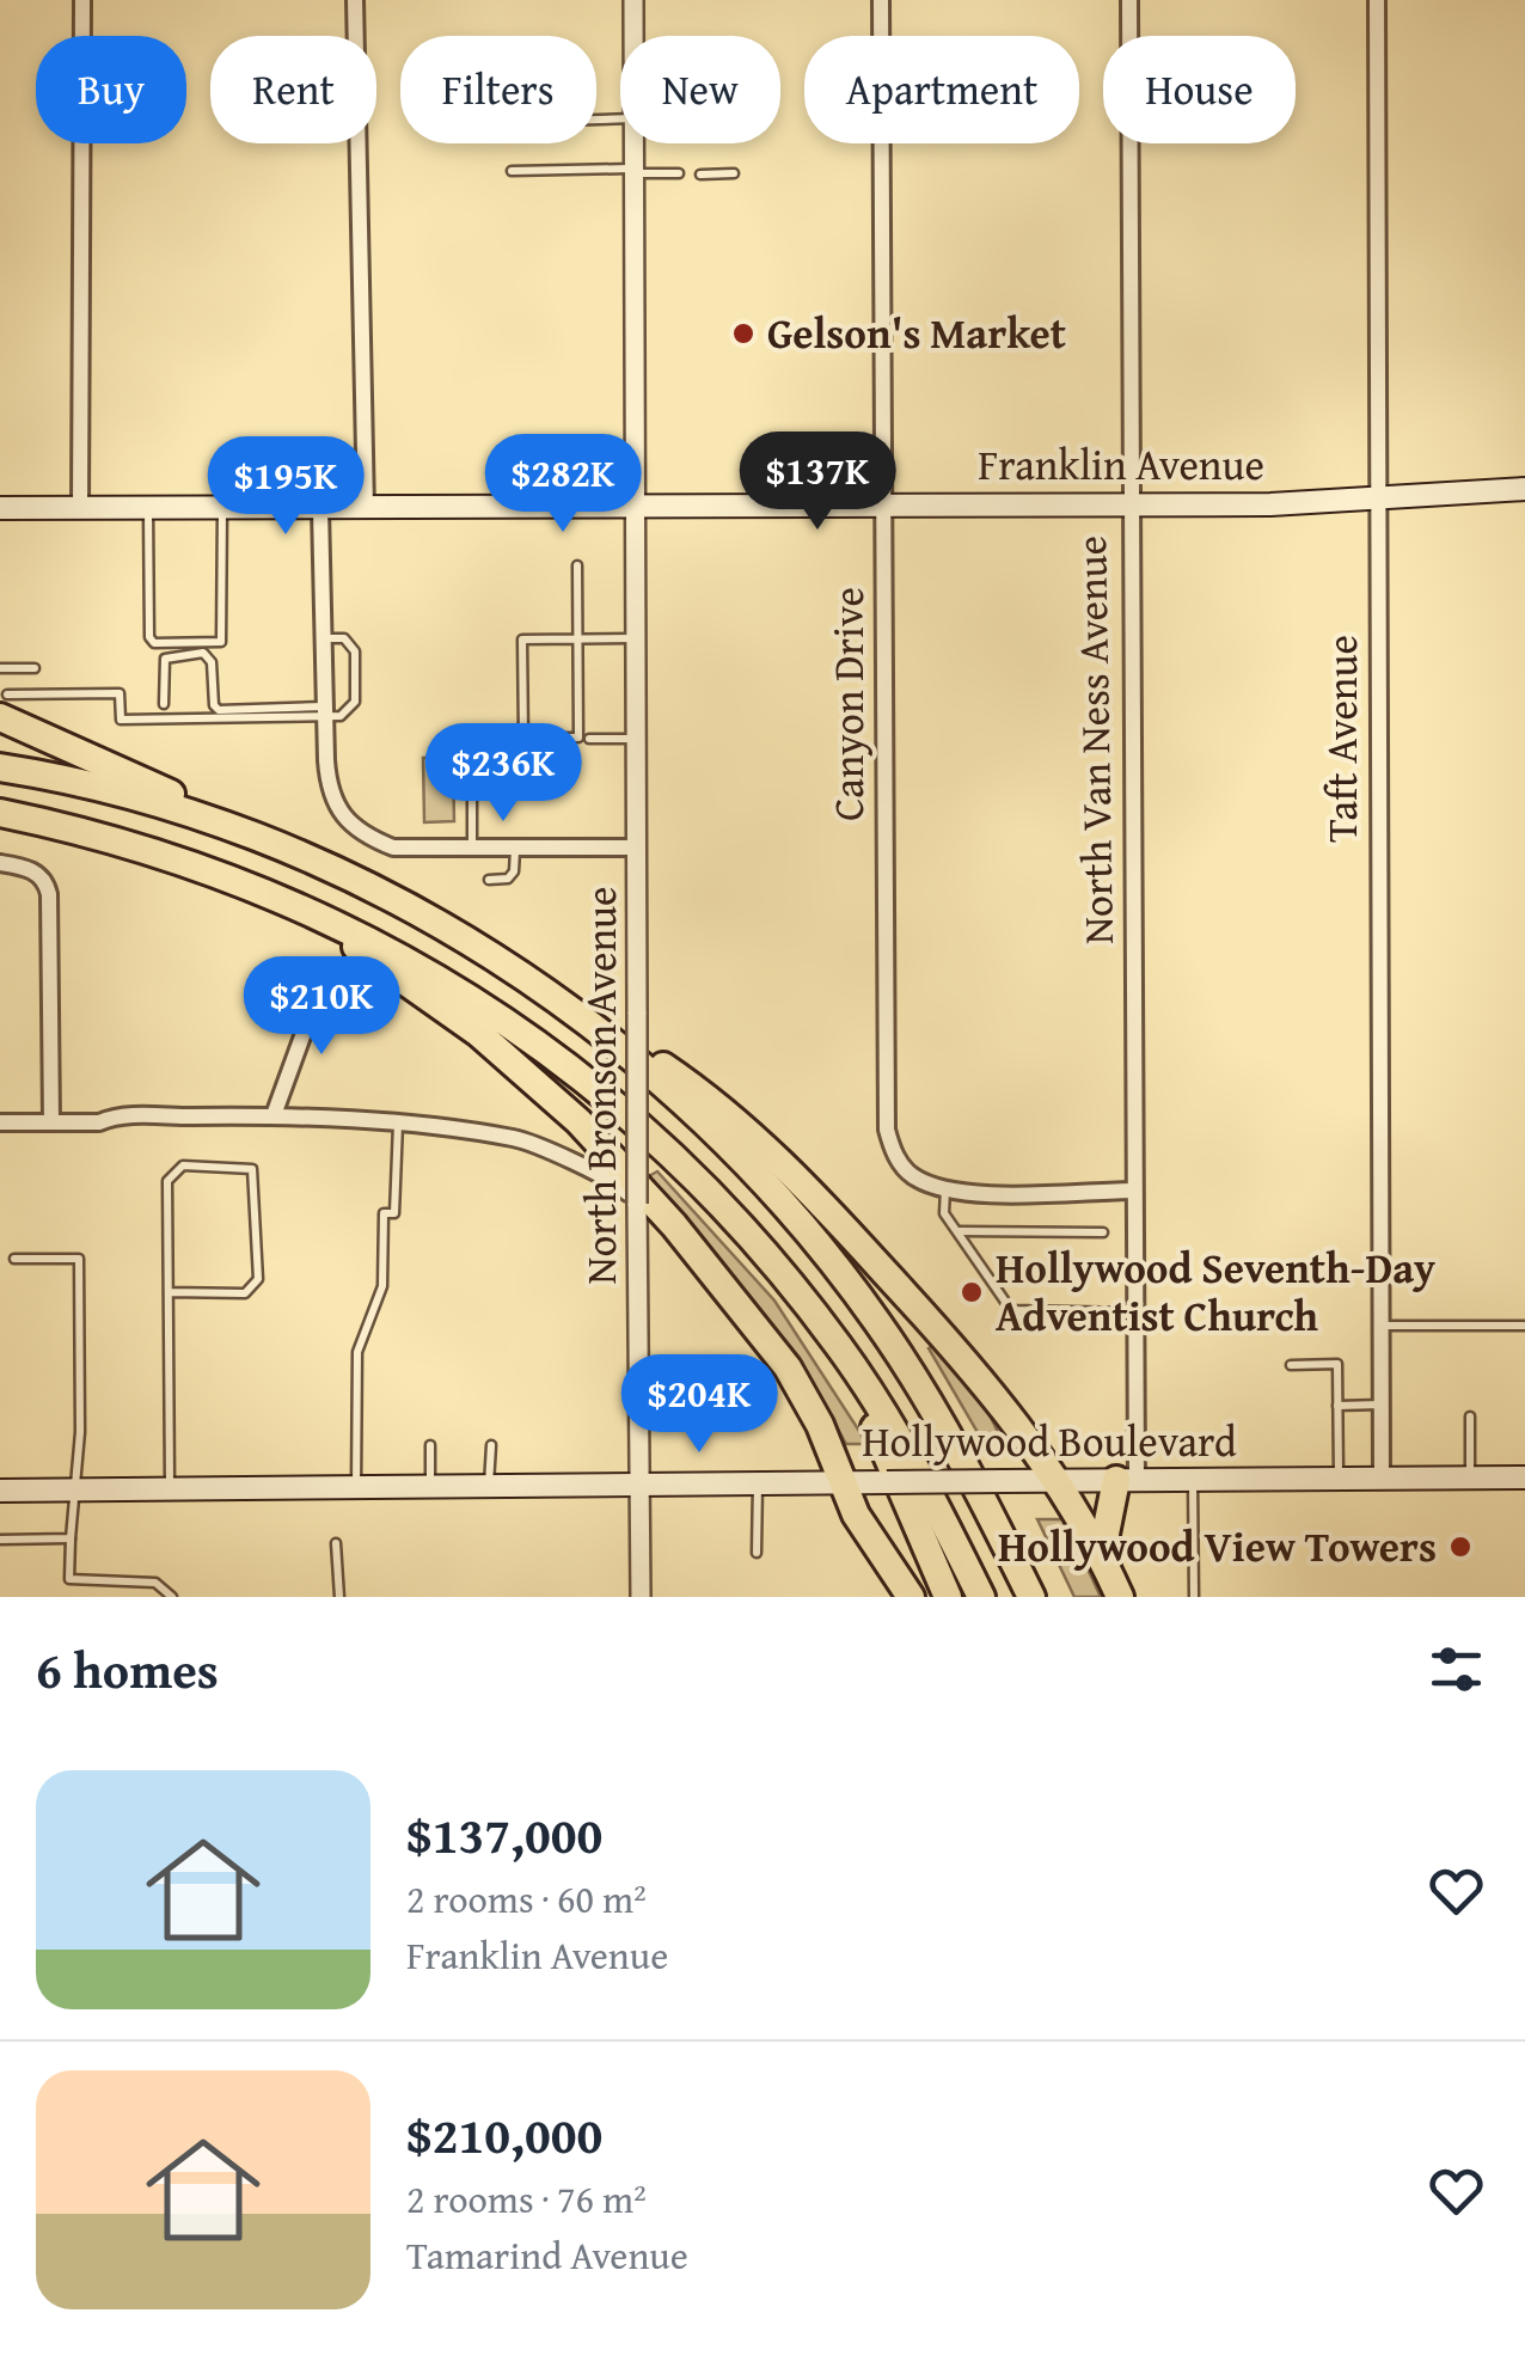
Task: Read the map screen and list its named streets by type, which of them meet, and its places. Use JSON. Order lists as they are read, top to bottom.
{
  "streets": {
    "main road": ["Franklin Avenue", "Hollywood Boulevard"],
    "street": [
      "Canyon Drive",
      "Taft Avenue",
      "North Van Ness Avenue",
      "North Bronson Avenue"
    ]
  },
  "crossings": [
    ["Franklin Avenue", "Canyon Drive"],
    ["Franklin Avenue", "Taft Avenue"],
    ["Franklin Avenue", "North Van Ness Avenue"],
    ["Franklin Avenue", "North Bronson Avenue"],
    ["Taft Avenue", "Hollywood Boulevard"],
    ["North Van Ness Avenue", "Hollywood Boulevard"],
    ["North Bronson Avenue", "Hollywood Boulevard"]
  ],
  "places": ["Gelson's Market", "Hollywood Seventh-Day Adventist Church", "Hollywood View Towers"],
  "page": {
    "chip": [
      "Buy",
      "Rent",
      "Filters",
      "New",
      "Apartment",
      "House"
    ],
    "price": [
      "$137K",
      "$282K",
      "$195K",
      "$236K",
      "$210K",
      "$204K"
    ],
    "heading": "6 homes",
    "list": [
      {
        "name": "$137,000",
        "note": "2 rooms · 60 m² · Franklin Avenue"
      },
      {
        "name": "$210,000",
        "note": "2 rooms · 76 m² · Tamarind Avenue"
      }
    ]
  }
}
